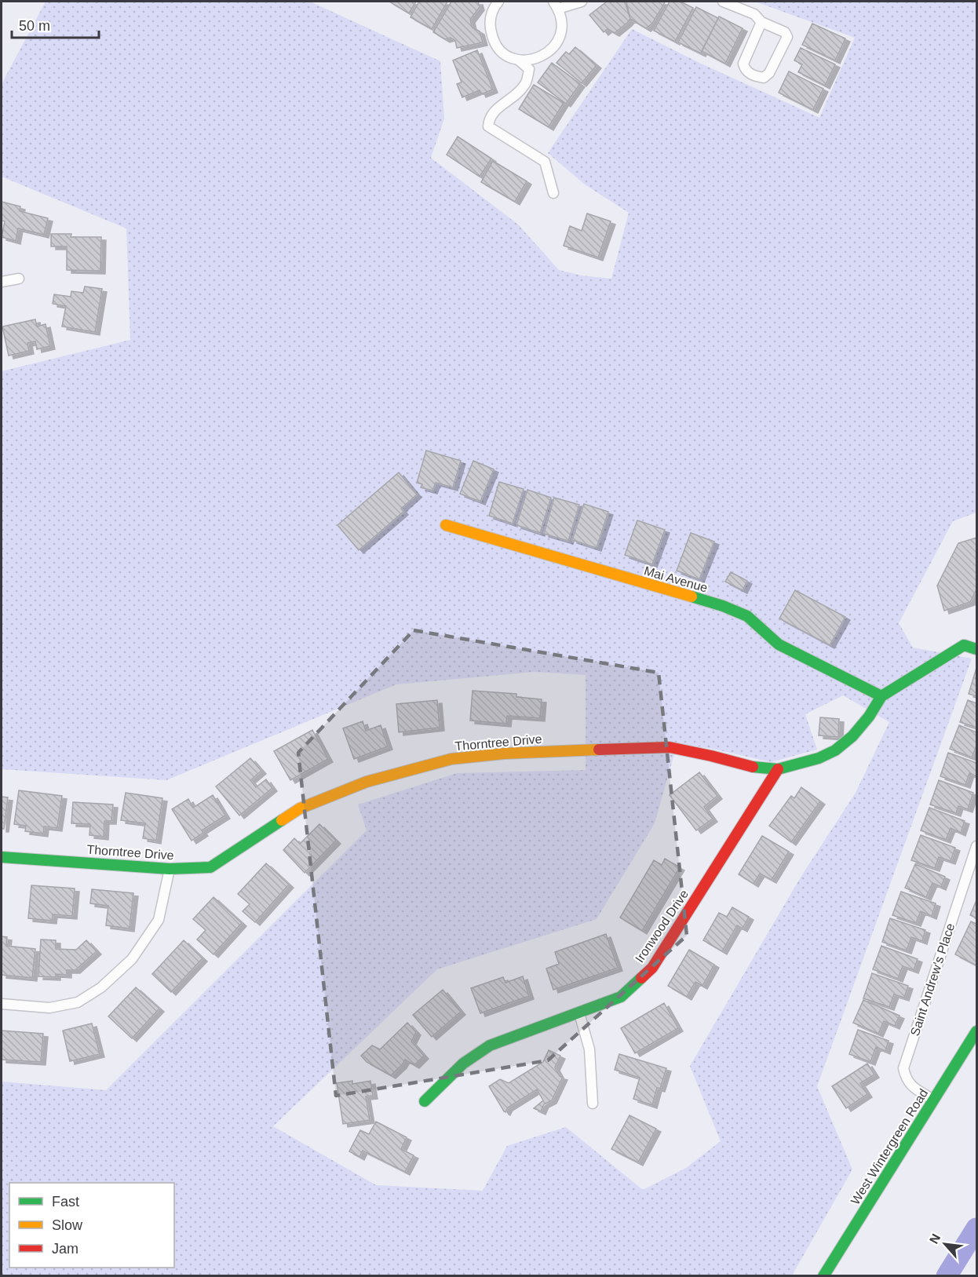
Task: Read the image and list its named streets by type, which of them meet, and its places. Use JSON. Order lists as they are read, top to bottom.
{
  "streets": {
    "street": [
      "Mai Avenue",
      "Thorntree Drive",
      "Ironwood Drive",
      "Saint Andrew's Place",
      "West Wintergreen Road"
    ]
  },
  "crossings": [
    ["Mai Avenue", "Thorntree Drive"],
    ["Thorntree Drive", "Ironwood Drive"],
    ["Saint Andrew's Place", "West Wintergreen Road"]
  ],
  "legend": ["Fast", "Slow", "Jam"],
  "scale_bar": "50 m",
  "north": "top left"
}
